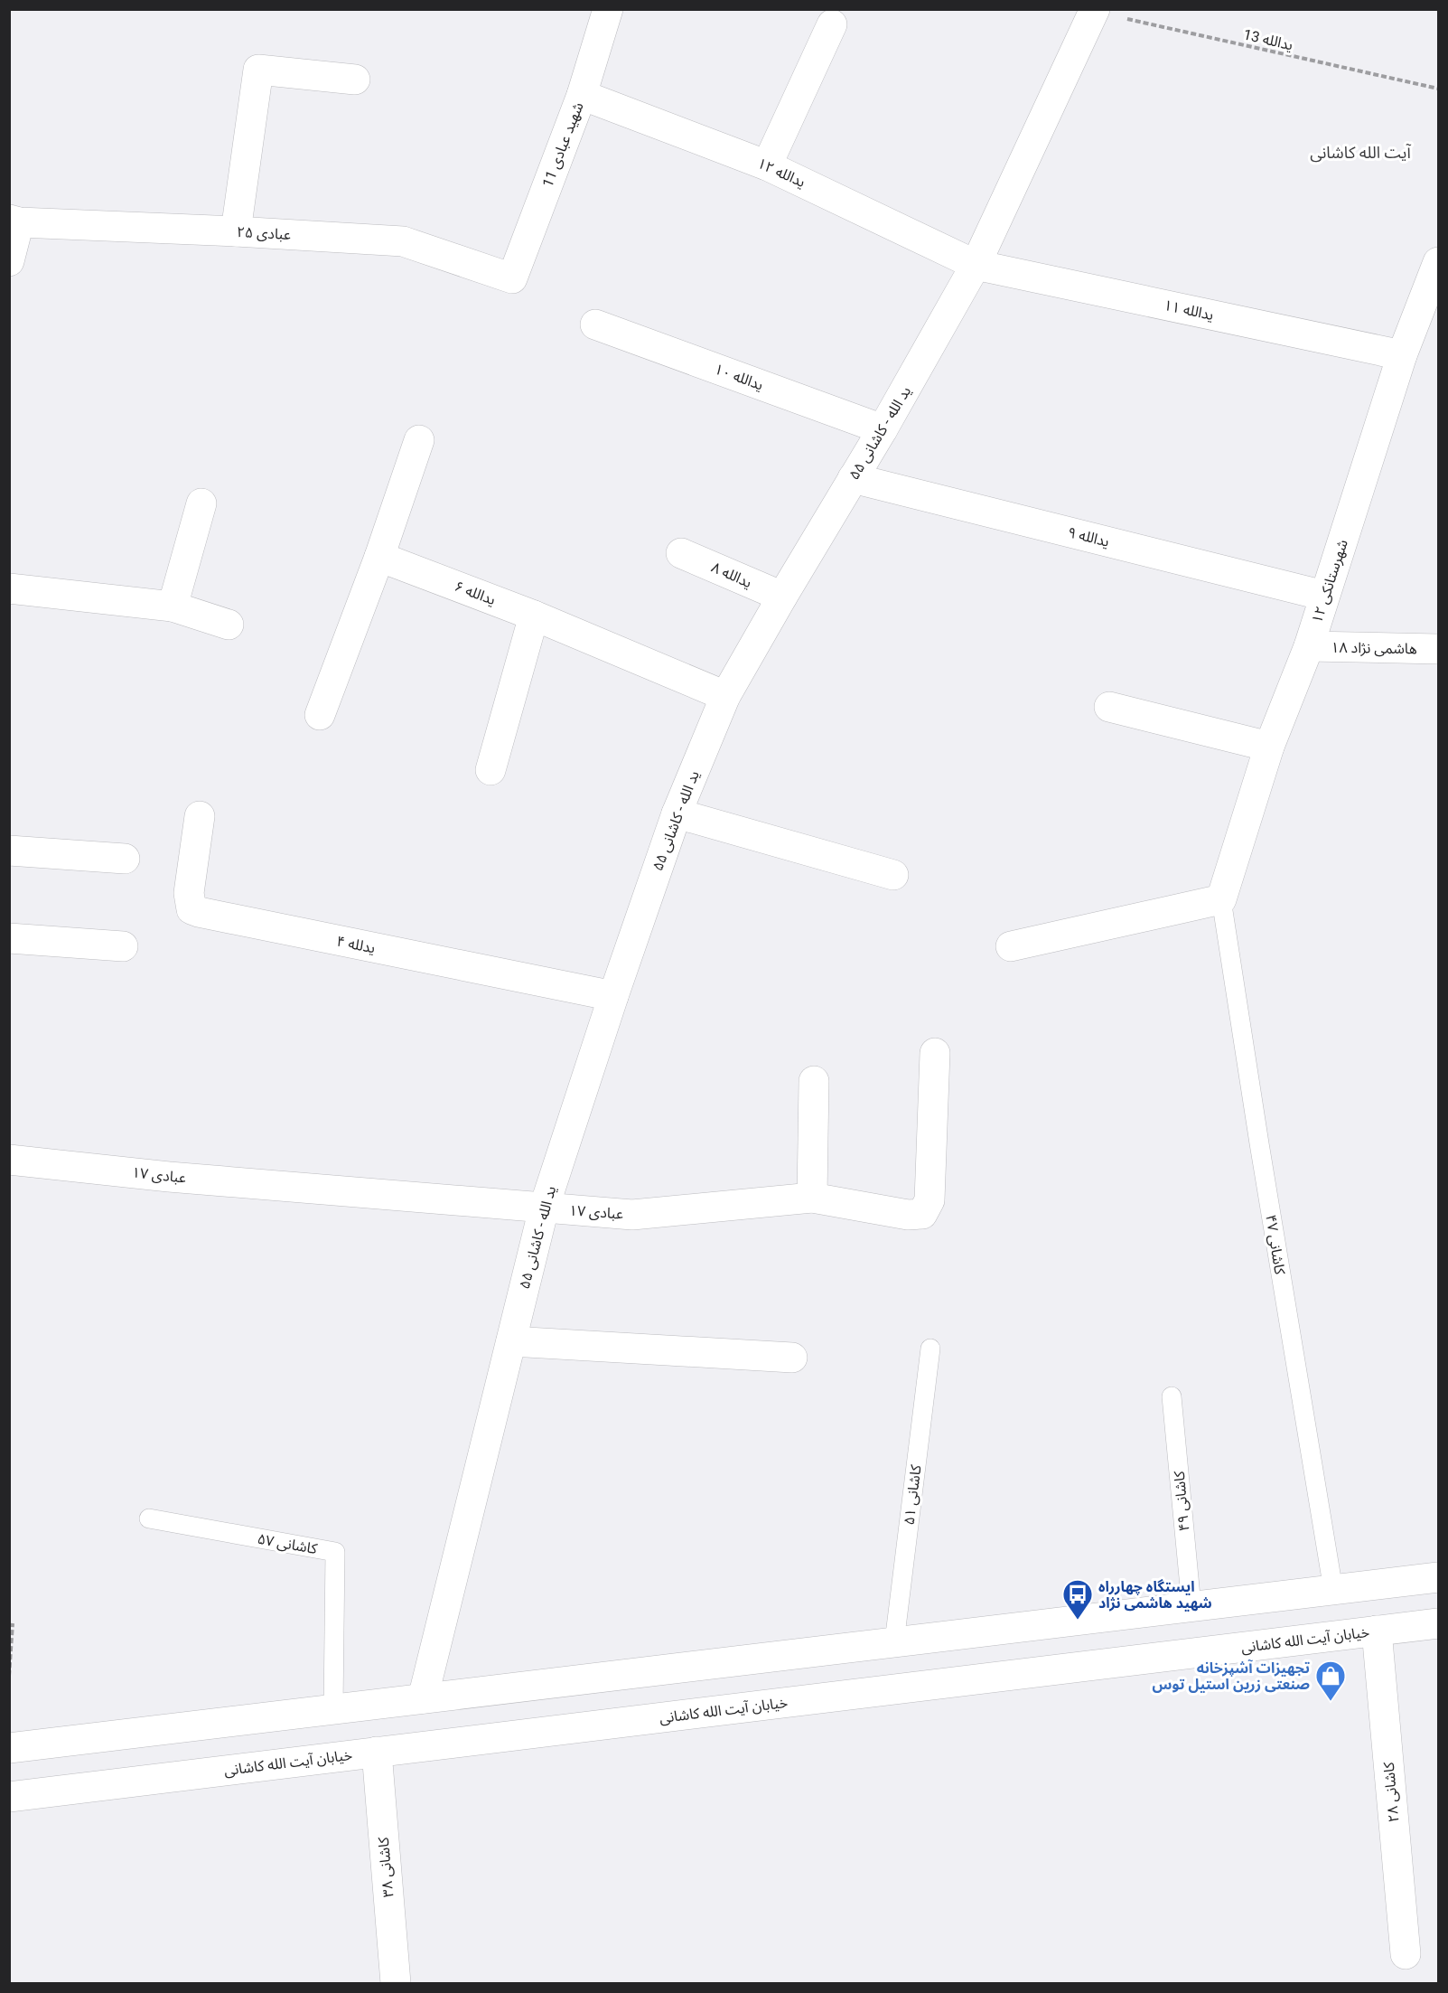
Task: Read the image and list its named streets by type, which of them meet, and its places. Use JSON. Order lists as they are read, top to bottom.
{
  "streets": {
    "street": [
      "شهید عبادی 11",
      "یدالله ۱۲",
      "عبادی ۲۵",
      "یدالله ۱۱",
      "یدالله ۱۰",
      "ید الله - کاشانی ۵۵",
      "یدالله ۹",
      "یدالله ۸",
      "شهرستانکی ۱۲",
      "یدالله ۶",
      "هاشمی نژاد ۱۸",
      "یدلله ۴",
      "عبادی ۱۷",
      "خیابان آیت الله کاشانی",
      "کاشانی ۲۸",
      "کاشانی ۳۸"
    ],
    "lane": [
      "کاشانی ۴۷",
      "کاشانی ۵۱",
      "کاشانی ۴۹",
      "کاشانی ۵۷"
    ],
    "path": ["یدالله 13"]
  },
  "crossings": [
    ["یدالله 13", "ید الله - کاشانی ۵۵"],
    ["شهید عبادی 11", "یدالله ۱۲"],
    ["شهید عبادی 11", "عبادی ۲۵"],
    ["یدالله ۱۲", "یدالله ۱۱"],
    ["یدالله ۱۲", "ید الله - کاشانی ۵۵"],
    ["یدالله ۱۱", "ید الله - کاشانی ۵۵"],
    ["یدالله ۱۱", "شهرستانکی ۱۲"],
    ["یدالله ۱۰", "ید الله - کاشانی ۵۵"],
    ["ید الله - کاشانی ۵۵", "یدالله ۹"],
    ["ید الله - کاشانی ۵۵", "یدالله ۸"],
    ["ید الله - کاشانی ۵۵", "یدالله ۶"],
    ["ید الله - کاشانی ۵۵", "یدلله ۴"],
    ["ید الله - کاشانی ۵۵", "عبادی ۱۷"],
    ["یدالله ۹", "شهرستانکی ۱۲"],
    ["شهرستانکی ۱۲", "هاشمی نژاد ۱۸"],
    ["شهرستانکی ۱۲", "کاشانی ۴۷"],
    ["خیابان آیت الله کاشانی", "کاشانی ۲۸"],
    ["خیابان آیت الله کاشانی", "کاشانی ۳۸"]
  ],
  "districts": ["آیت الله کاشانی"],
  "places": {
    "bus stop": ["ایستگاه چهارراه شهید هاشمی نژاد"],
    "shop": ["تجهیزات آشپزخانه صنعتی زرین استیل توس"]
  }
}
